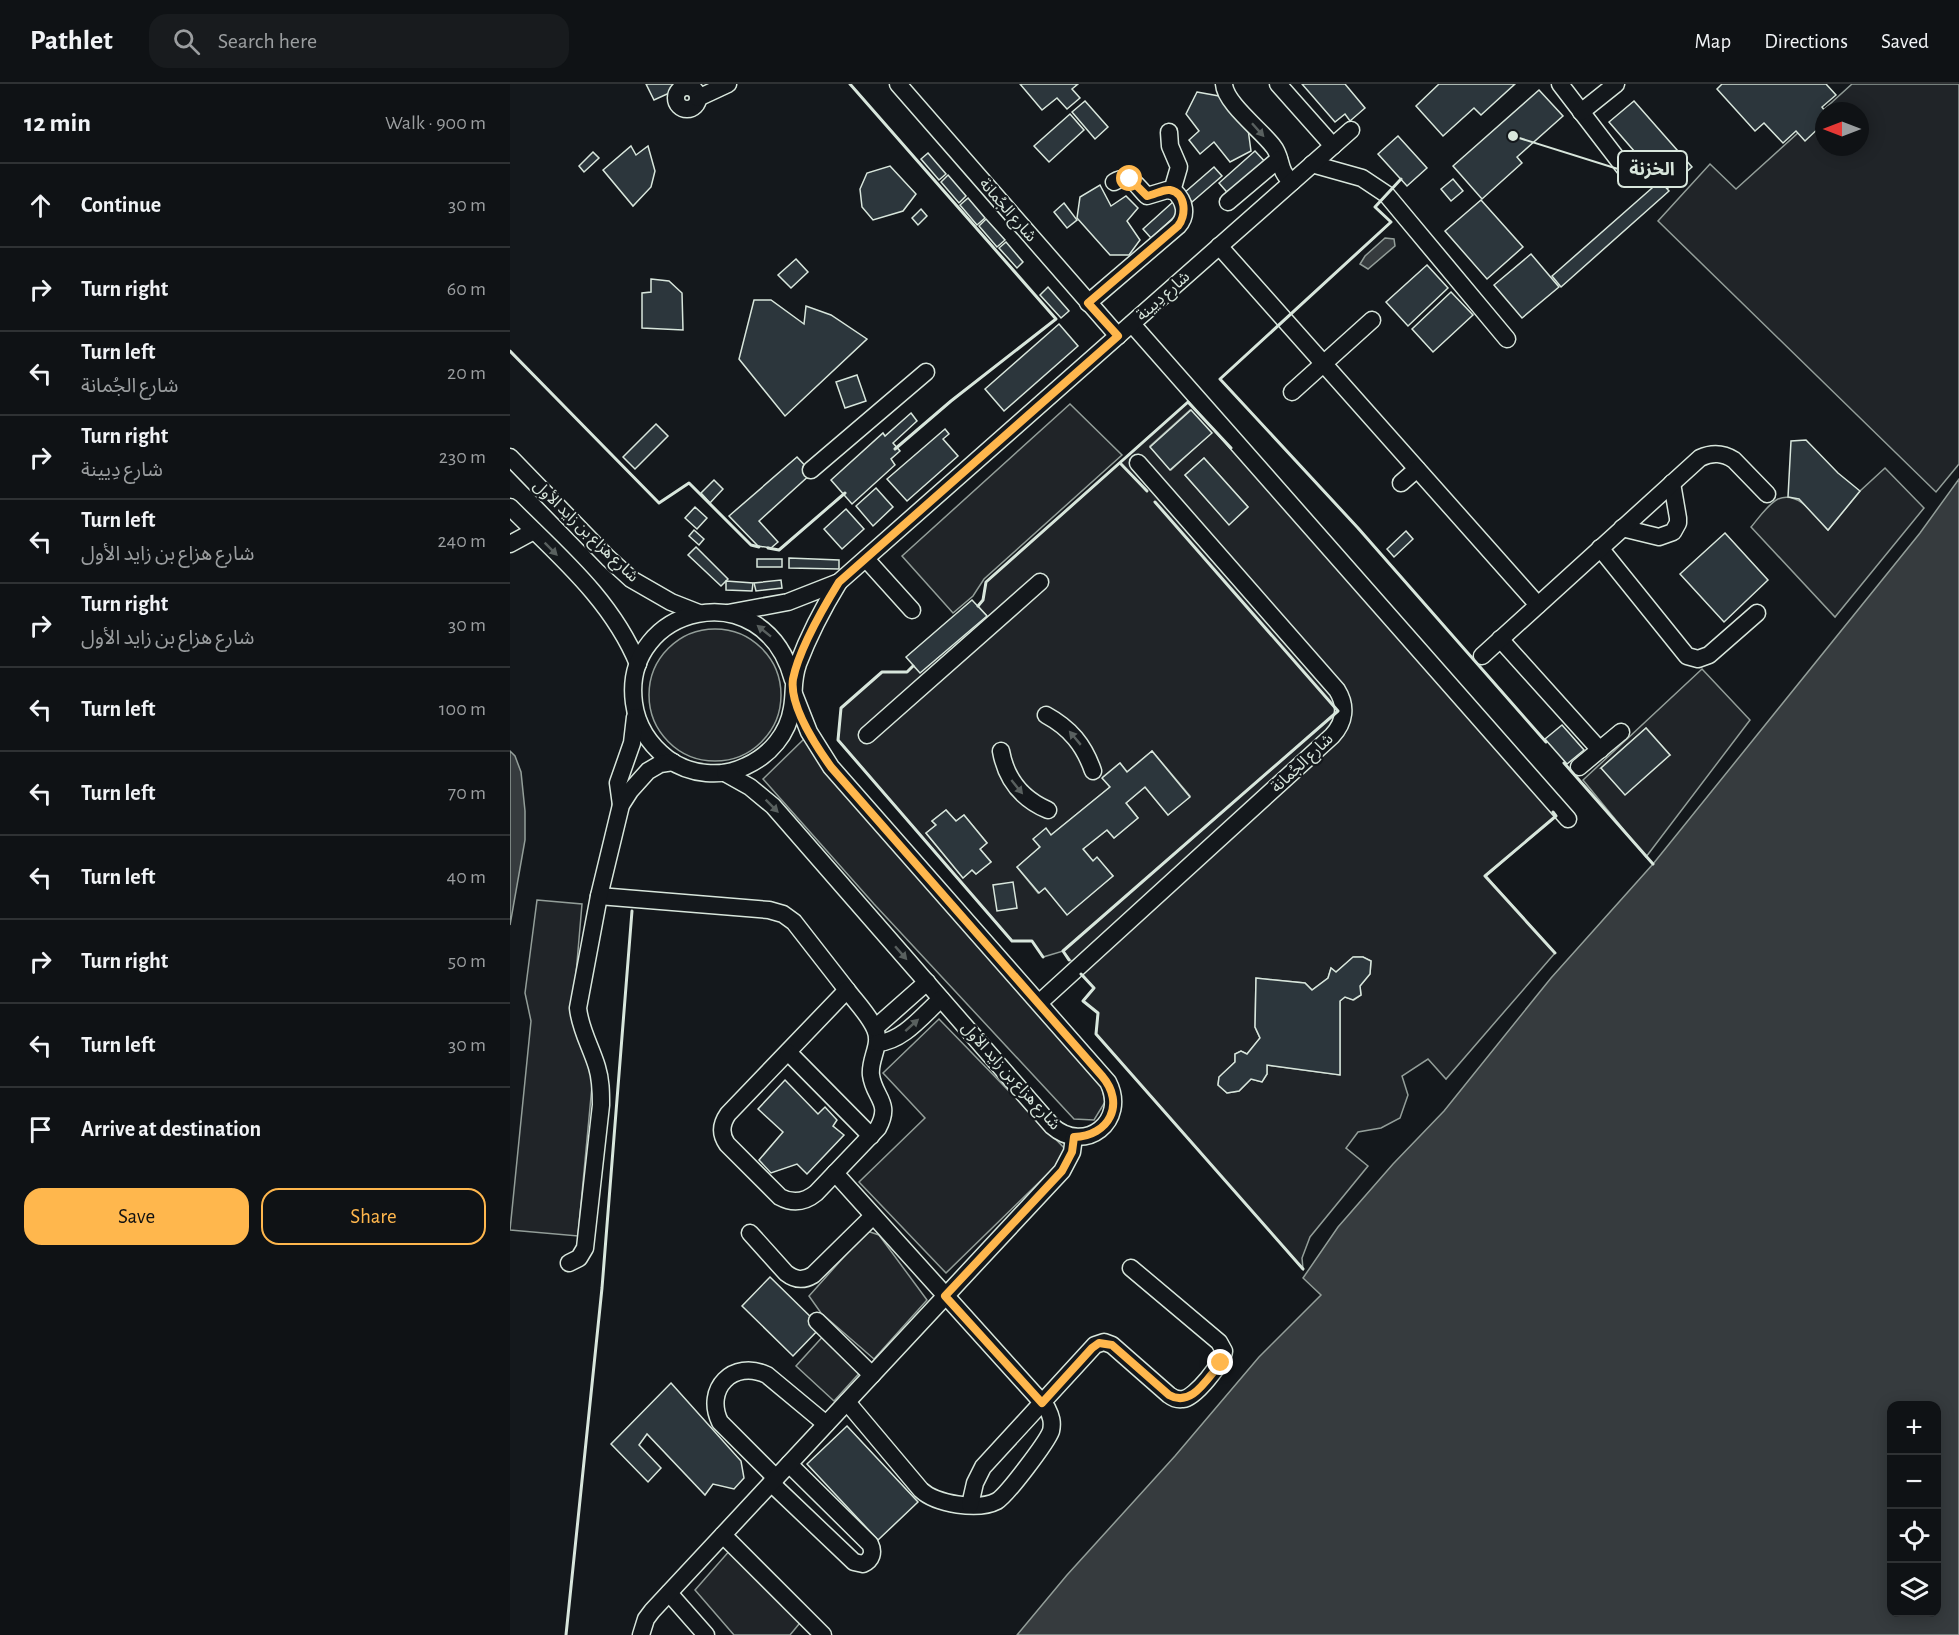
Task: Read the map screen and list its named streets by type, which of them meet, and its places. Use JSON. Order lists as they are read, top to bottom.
{
  "streets": {
    "street": ["شارع الجُمانة", "شارع دِيينة", "شارع هزاع بن زايد الأول"]
  },
  "crossings": [
    ["شارع الجُمانة", "شارع دِيينة"],
    ["شارع الجُمانة", "شارع هزاع بن زايد الأول"],
    ["شارع دِيينة", "شارع هزاع بن زايد الأول"]
  ],
  "places": ["الخزنة"],
  "north": "left",
  "page": {
    "header": "Pathlet",
    "search": "Search here",
    "nav": ["Map", "Directions", "Saved"],
    "heading": ["12 min", "Walk · 900 m"],
    "list": [
      ["Continue", "30 m"],
      ["Turn right", "60 m"],
      ["Turn left", "شارع الجُمانة", "20 m"],
      ["Turn right", "شارع دِيينة", "230 m"],
      ["Turn left", "شارع هزاع بن زايد الأول", "240 m"],
      ["Turn right", "شارع هزاع بن زايد الأول", "30 m"],
      ["Turn left", "100 m"],
      ["Turn left", "70 m"],
      ["Turn left", "40 m"],
      ["Turn right", "50 m"],
      ["Turn left", "30 m"],
      "Arrive at destination"
    ],
    "buttons": ["Save", "Share"],
    "map_buttons": ["+", "−"]
  }
}
